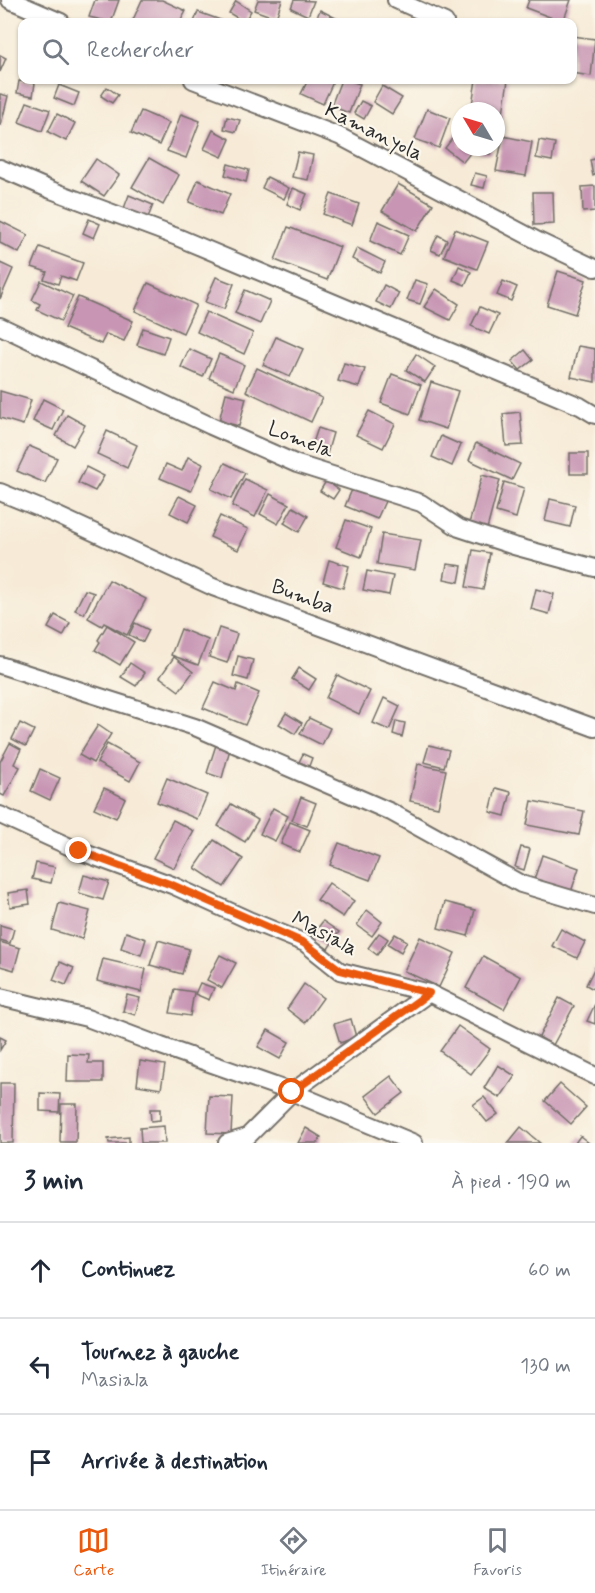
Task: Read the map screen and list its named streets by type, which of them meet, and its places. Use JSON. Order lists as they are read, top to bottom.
{
  "streets": {
    "street": [
      "Kamanyola",
      "Lomela",
      "Bumba",
      "Masiala"
    ]
  },
  "north": "top left",
  "page": {
    "search": "Rechercher",
    "heading": ["3 min", "À pied · 190 m"],
    "list": [
      ["Continuez", "60 m"],
      ["Tournez à gauche", "Masiala", "130 m"],
      "Arrivée à destination"
    ],
    "nav": ["Carte", "Itinéraire", "Favoris"]
  }
}
